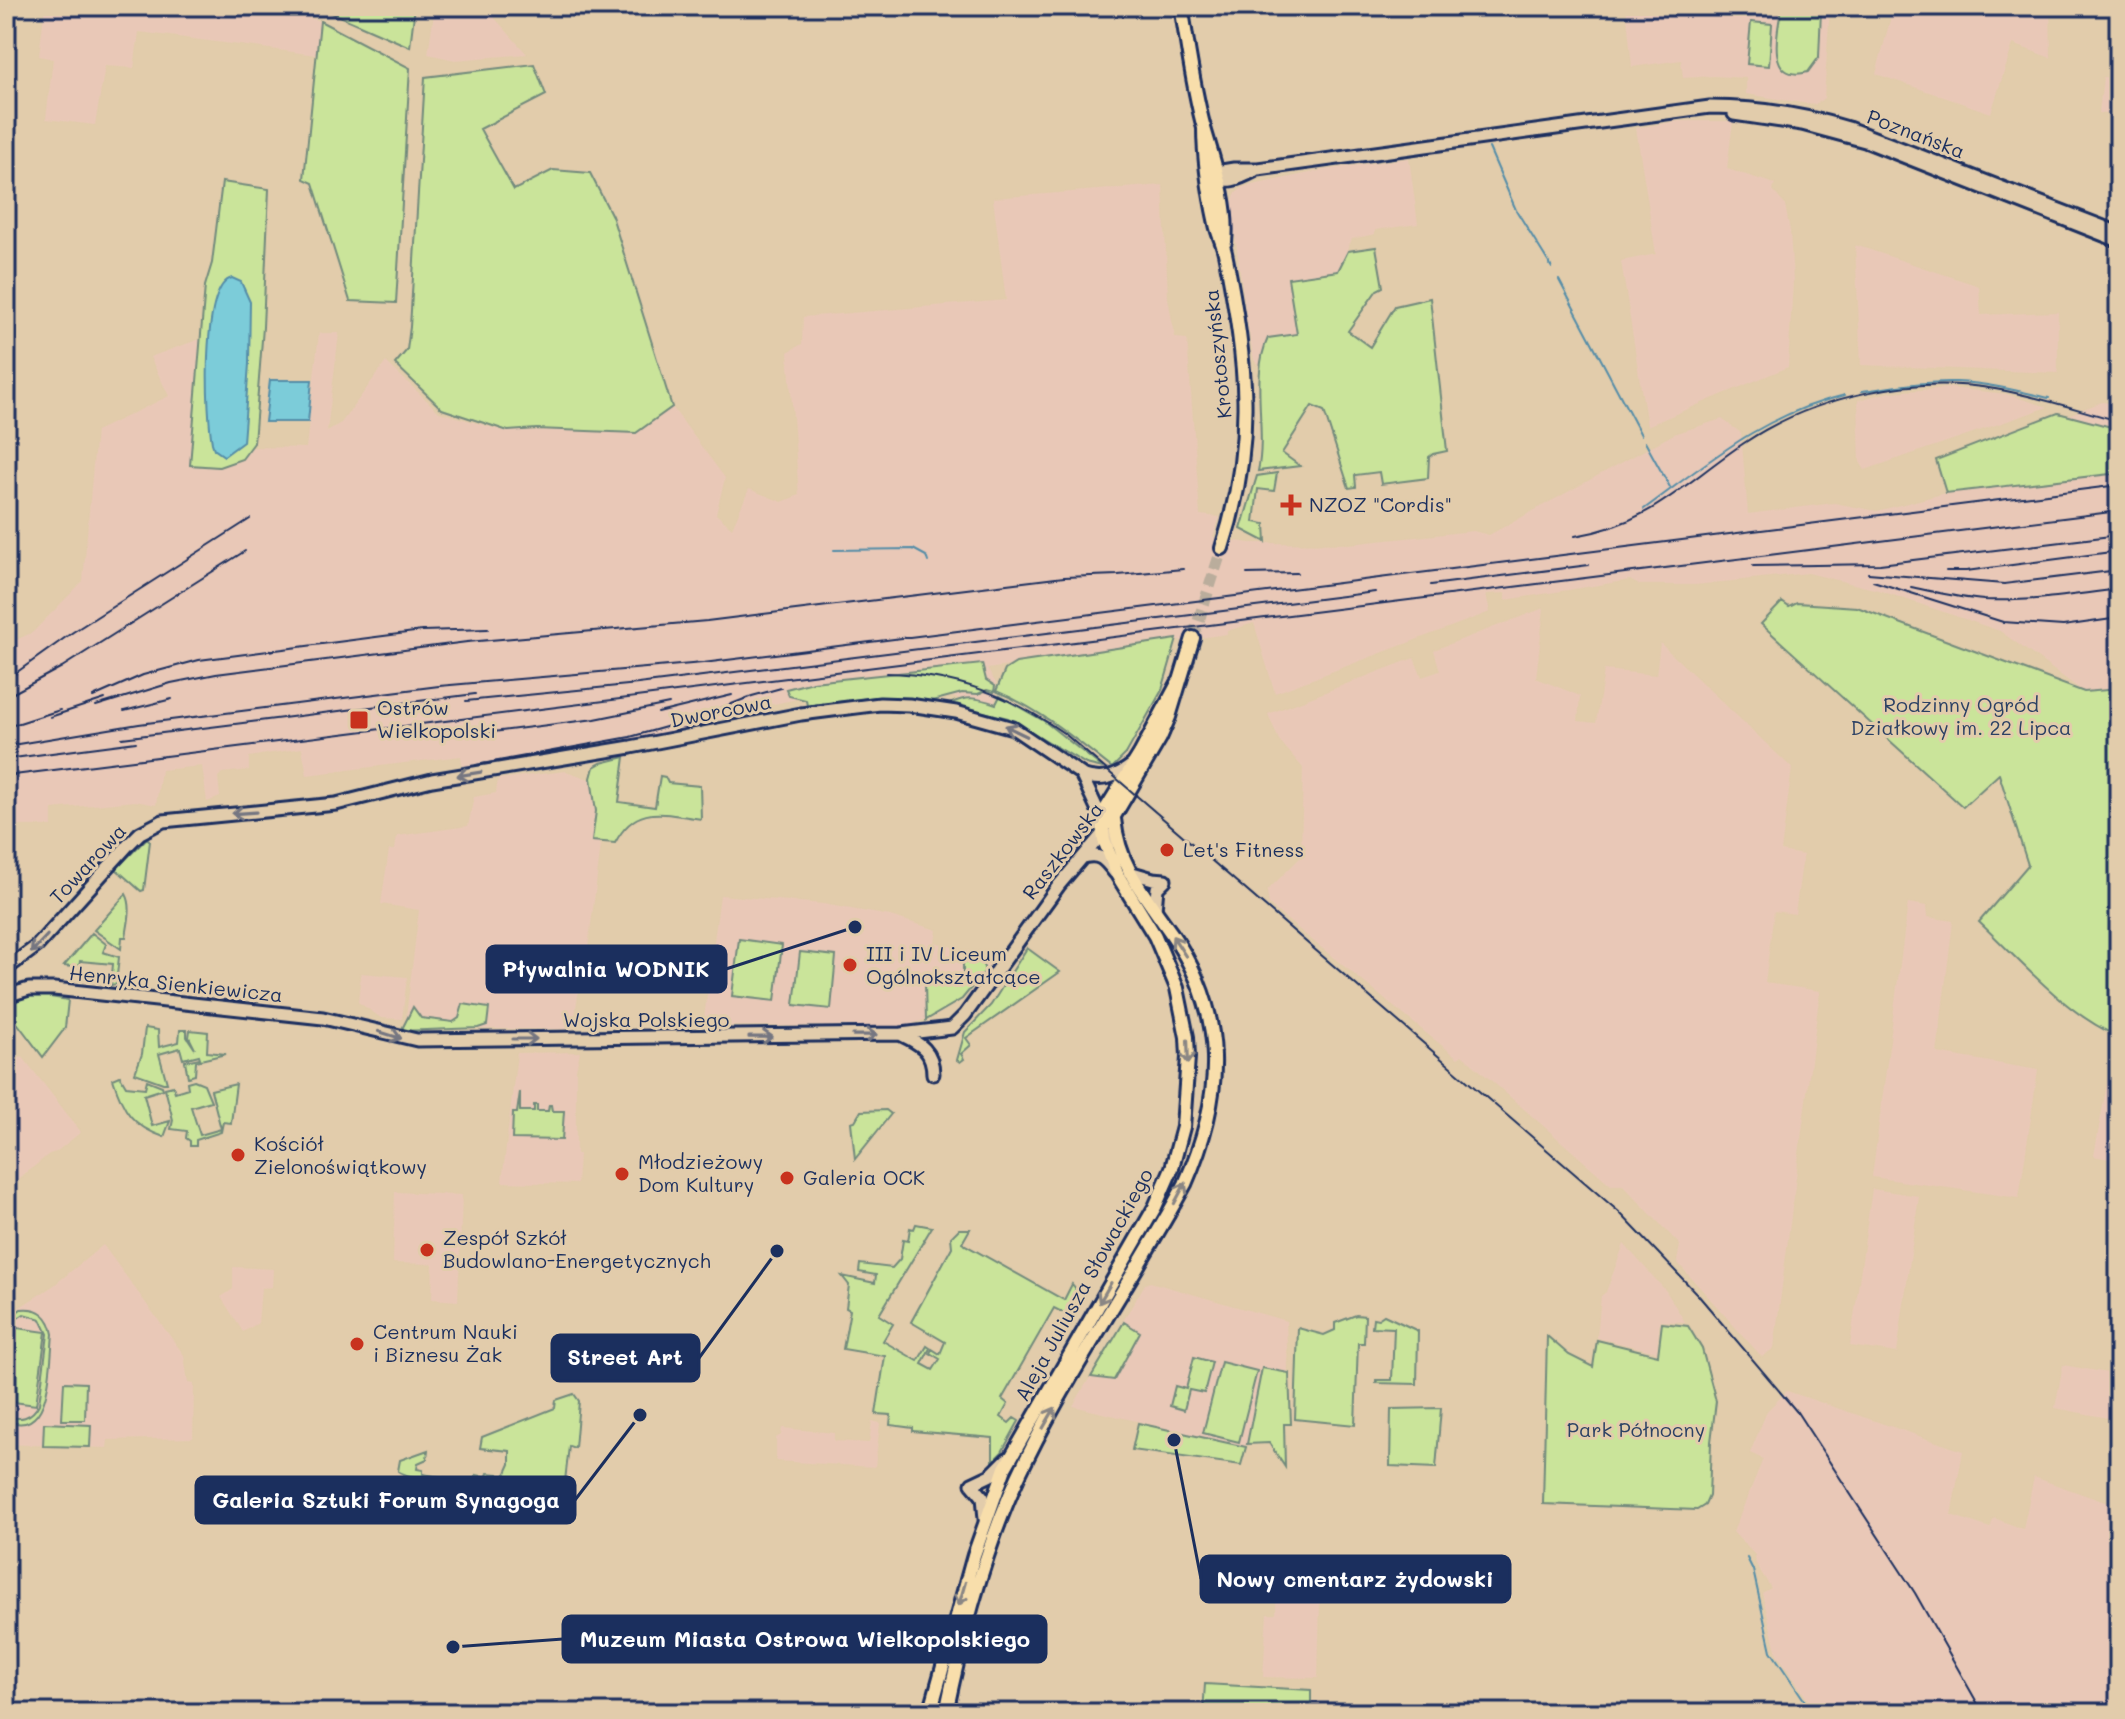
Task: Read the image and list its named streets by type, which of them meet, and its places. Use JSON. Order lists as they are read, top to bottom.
{
  "streets": {
    "main road": [
      "Poznańska",
      "Krotoszyńska",
      "Dworcowa",
      "Raszkowska",
      "Towarowa",
      "Henryka Sienkiewicza",
      "Wojska Polskiego",
      "Aleja Juliusza Słowackiego"
    ]
  },
  "crossings": [
    ["Poznańska", "Krotoszyńska"],
    ["Dworcowa", "Raszkowska"],
    ["Dworcowa", "Towarowa"],
    ["Dworcowa", "Aleja Juliusza Słowackiego"],
    ["Raszkowska", "Wojska Polskiego"],
    ["Raszkowska", "Aleja Juliusza Słowackiego"],
    ["Henryka Sienkiewicza", "Wojska Polskiego"]
  ],
  "one_way": ["Dworcowa", "Towarowa", "Wojska Polskiego"],
  "parks": ["Rodzinny Ogród Działkowy im. 22 Lipca", "Park Północny"],
  "places": {
    "health": ["NZOZ \"Cordis\""],
    "transit": ["Ostrów Wielkopolski"],
    "other": [
      "Let's Fitness",
      "Pływalnia WODNIK",
      "III i IV Liceum Ogólnokształcące",
      "Kościół Zielonoświątkowy",
      "Młodzieżowy Dom Kultury",
      "Galeria OCK",
      "Zespół Szkół Budowlano-Energetycznych",
      "Street Art",
      "Centrum Nauki i Biznesu Żak",
      "Galeria Sztuki Forum Synagoga",
      "Nowy cmentarz żydowski",
      "Muzeum Miasta Ostrowa Wielkopolskiego"
    ]
  }
}
